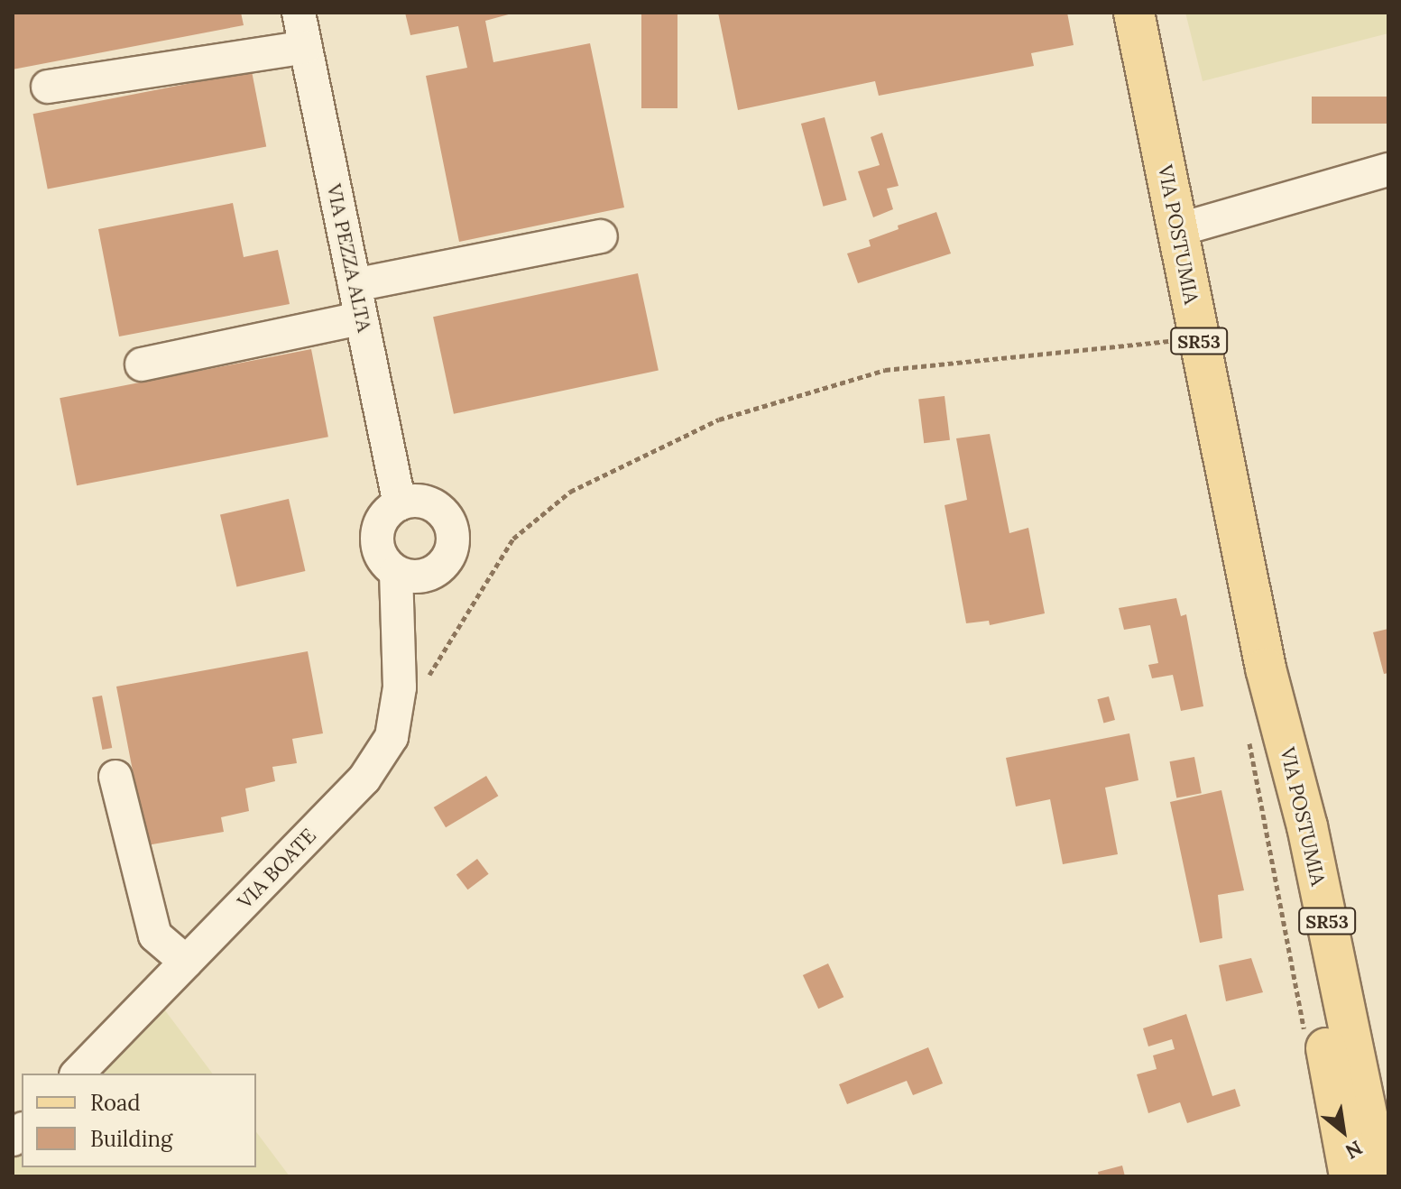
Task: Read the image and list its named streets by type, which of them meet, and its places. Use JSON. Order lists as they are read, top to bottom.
{
  "streets": {
    "main road": ["VIA POSTUMIA", "SR53"],
    "street": ["VIA PEZZA ALTA", "VIA BOATE"]
  },
  "crossings": [
    ["VIA PEZZA ALTA", "VIA BOATE"]
  ],
  "legend": ["Road", "Building"],
  "north": "bottom right"
}
